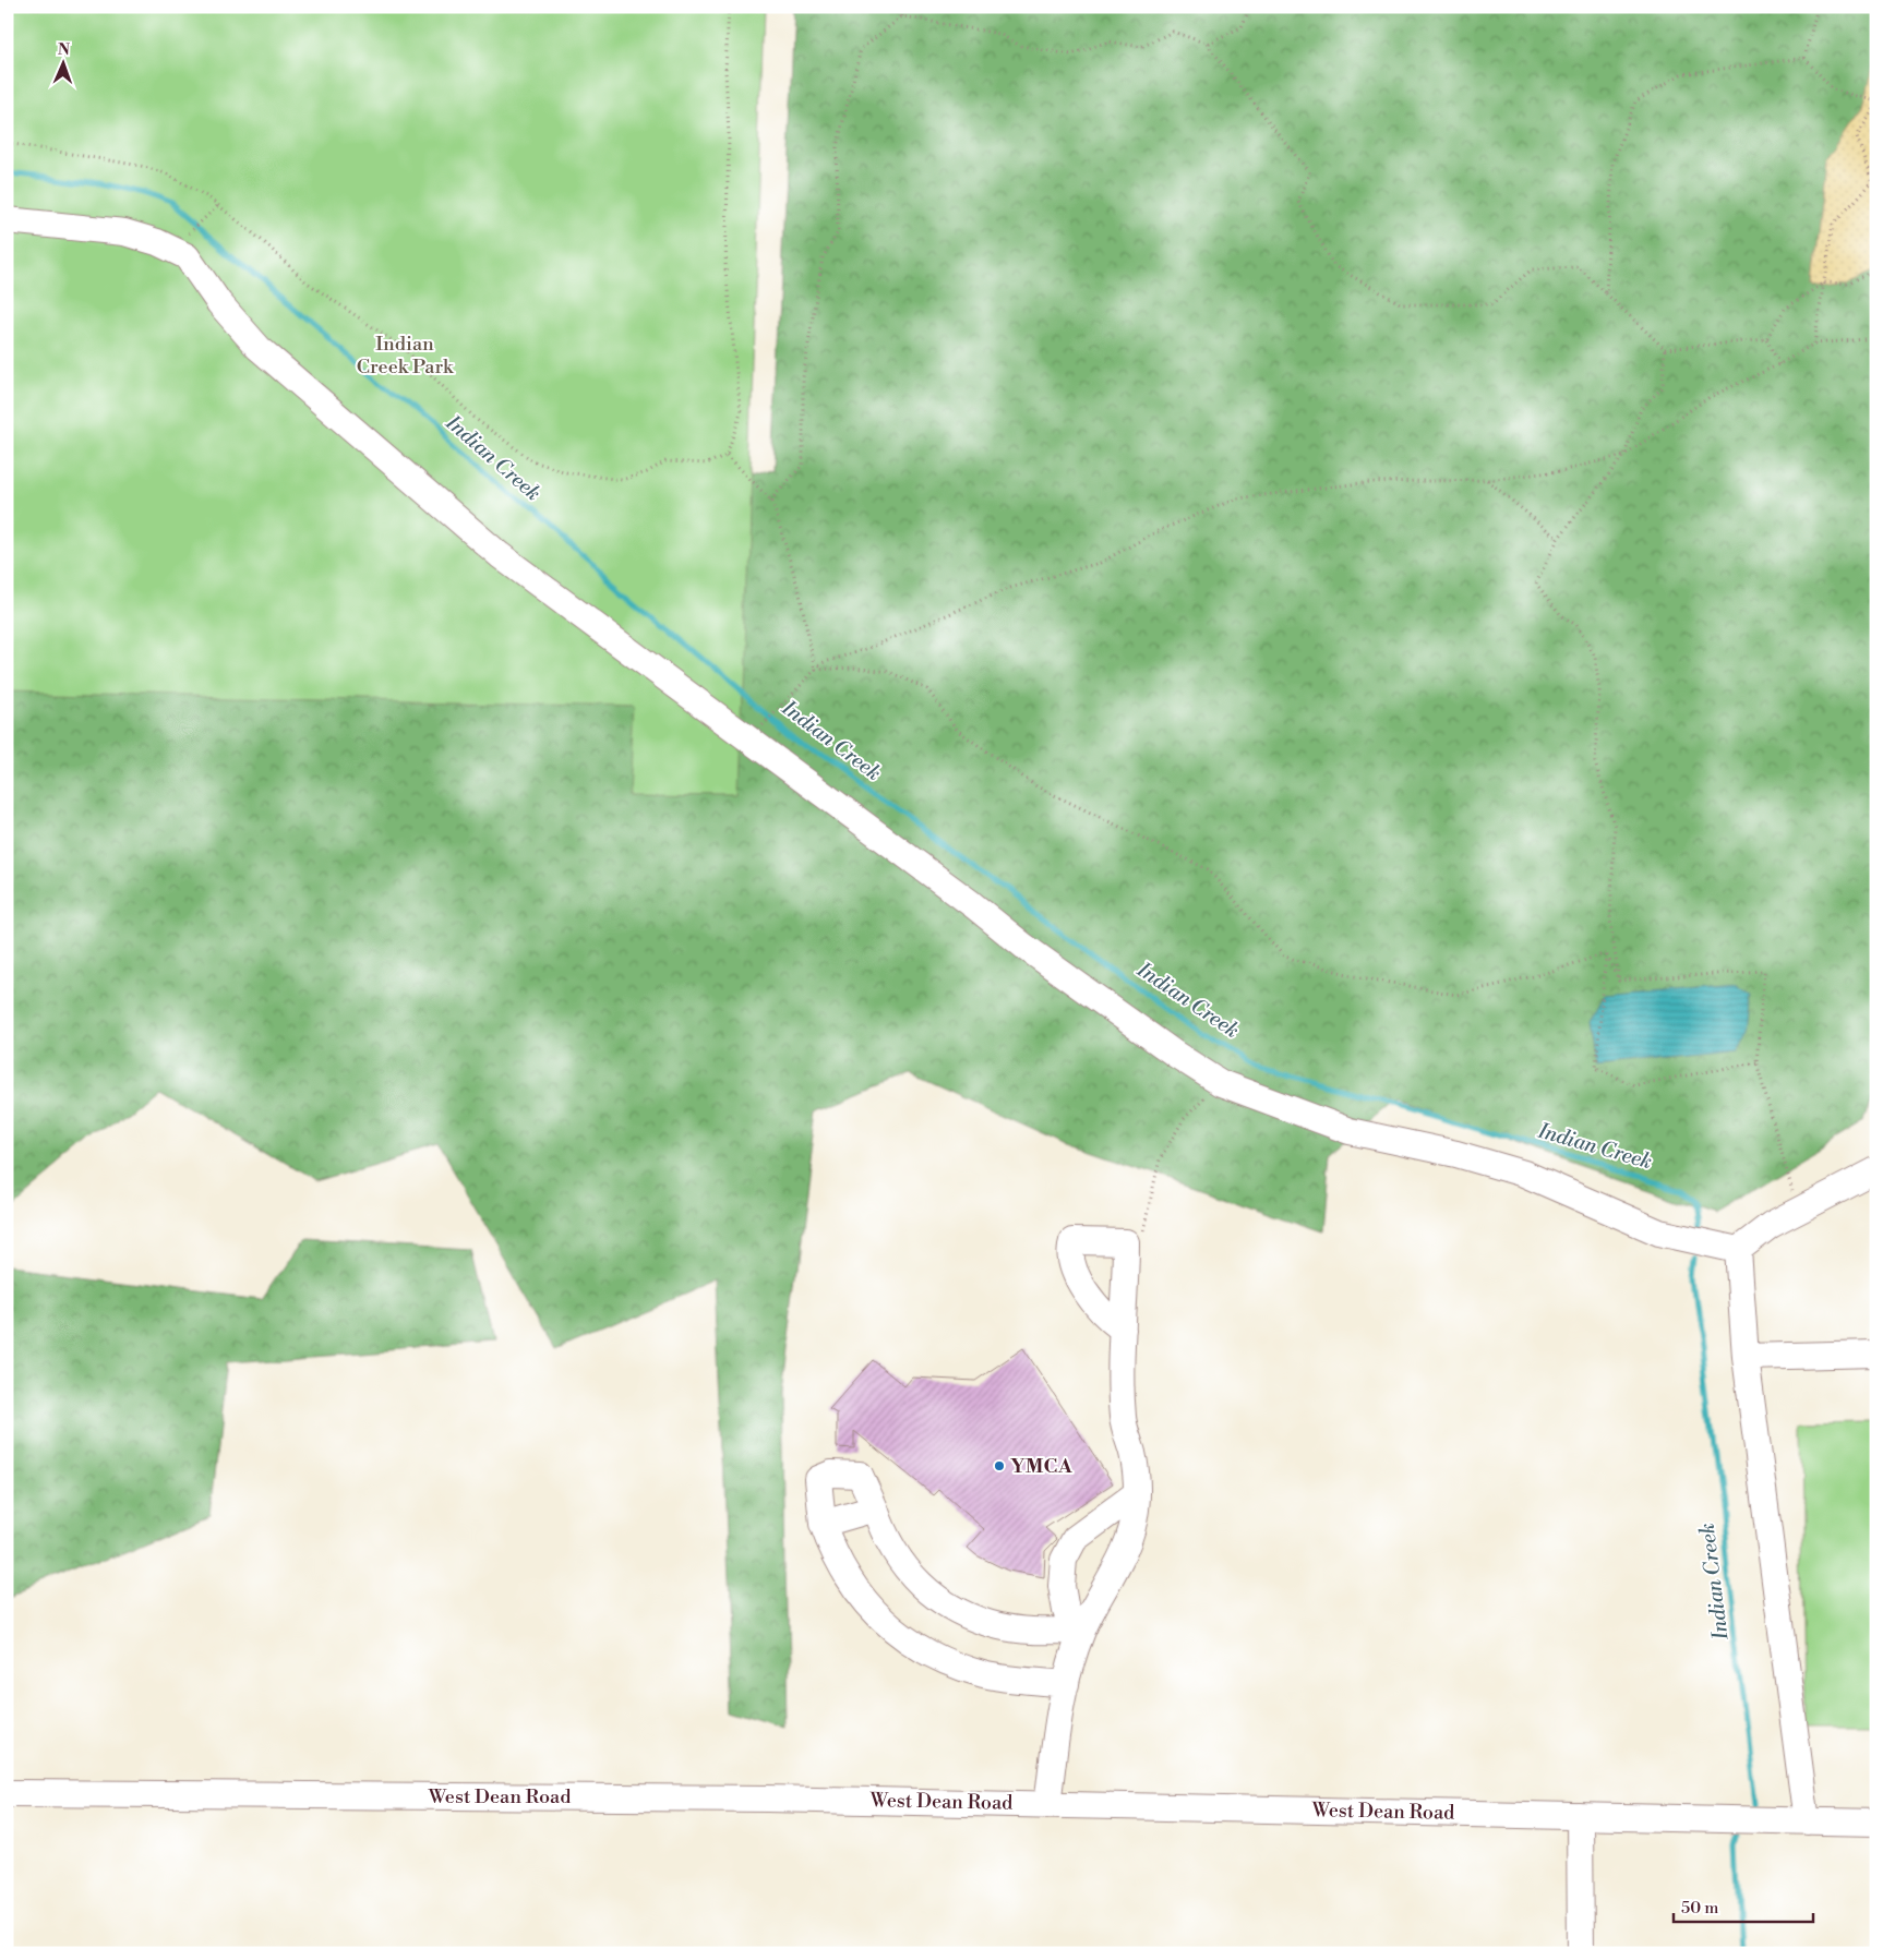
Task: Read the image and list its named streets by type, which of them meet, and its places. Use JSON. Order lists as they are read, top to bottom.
{
  "streets": {
    "street": ["West Dean Road"]
  },
  "water": ["Indian Creek"],
  "parks": ["Indian Creek Park"],
  "places": ["YMCA"],
  "scale_bar": "50 m",
  "north": "top"
}
